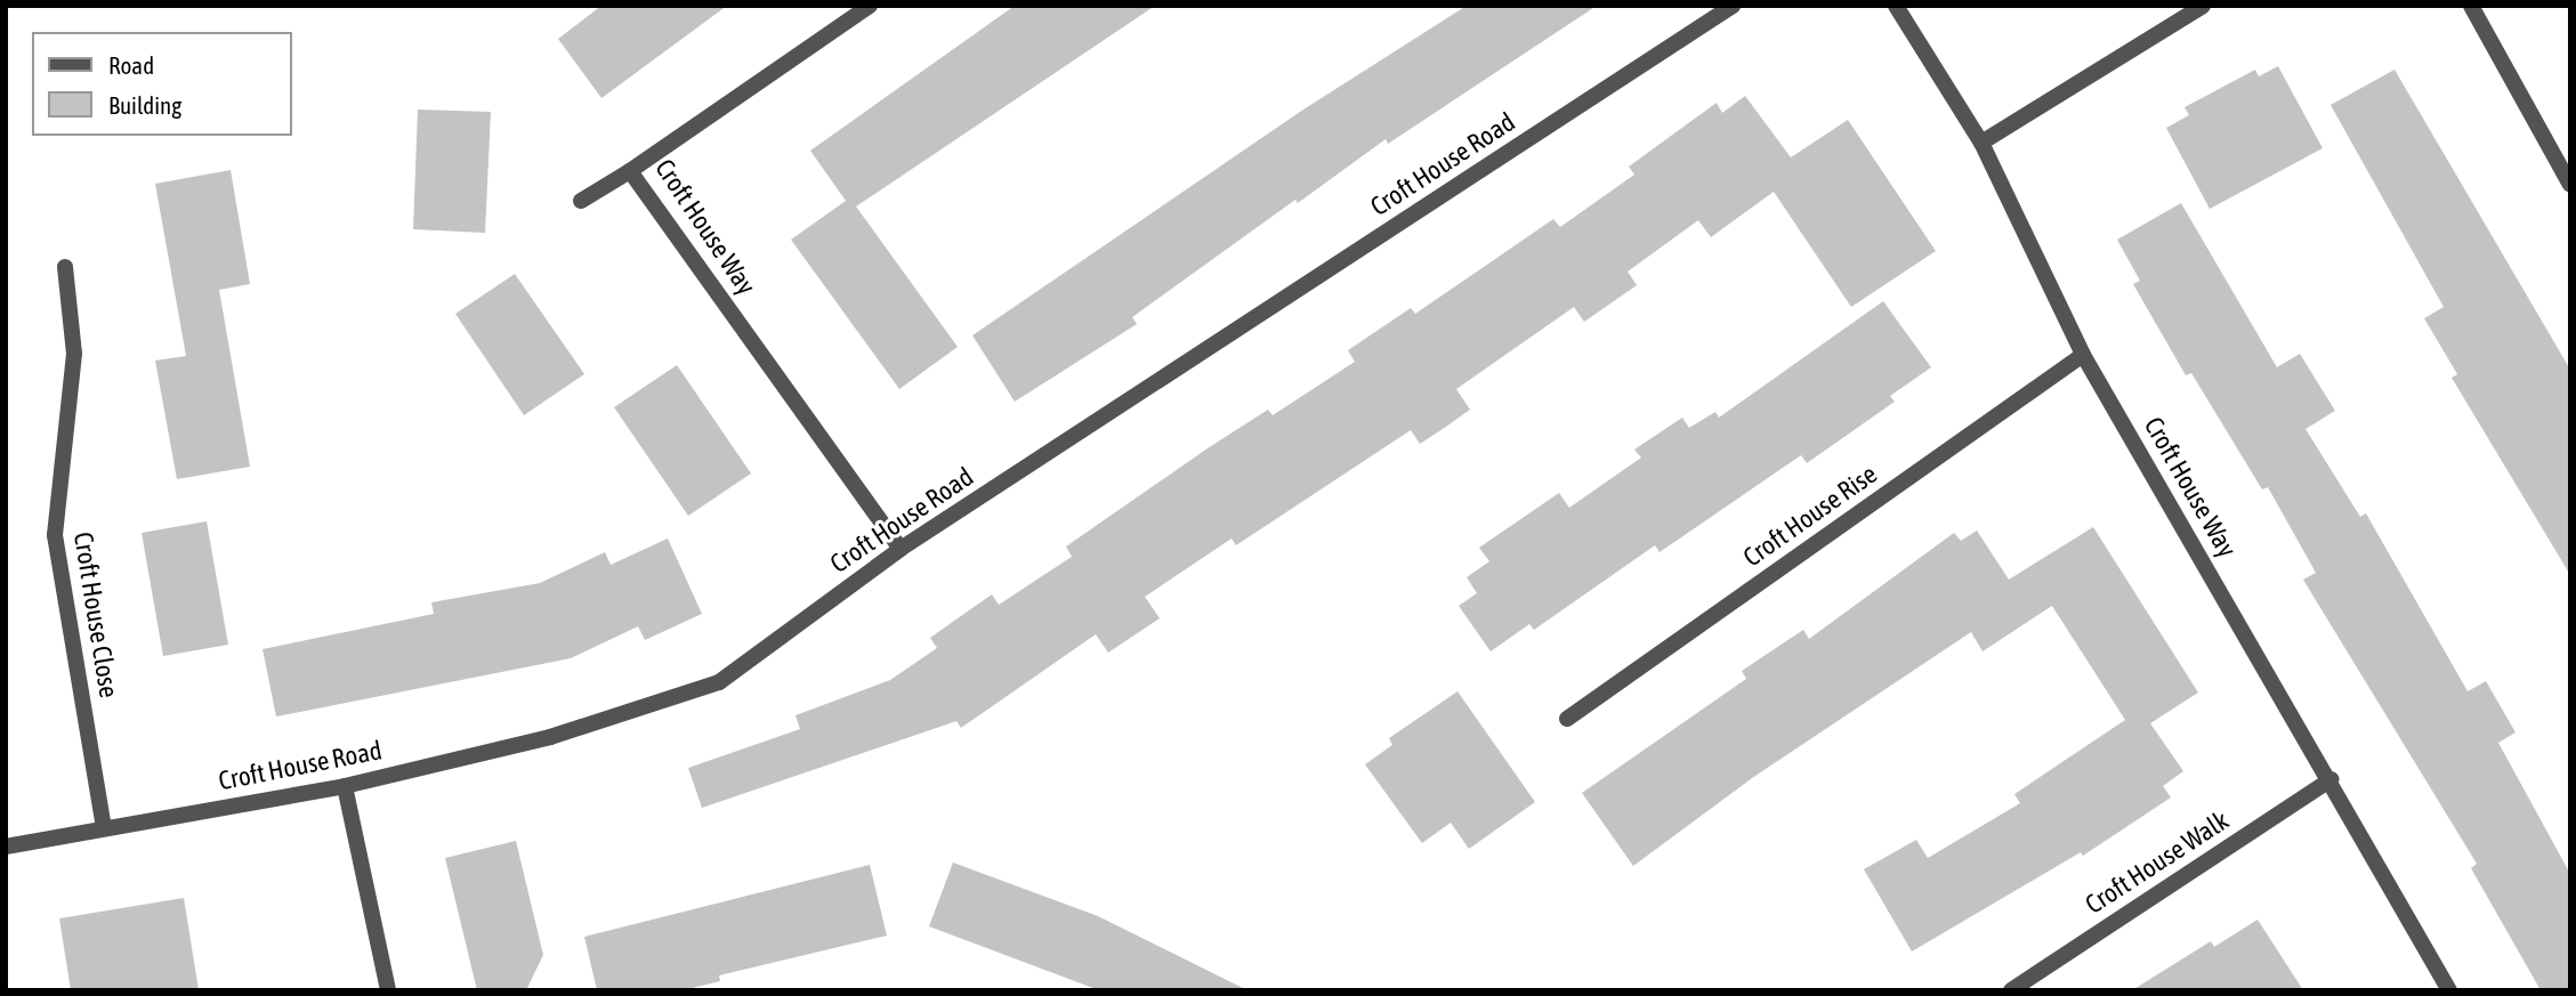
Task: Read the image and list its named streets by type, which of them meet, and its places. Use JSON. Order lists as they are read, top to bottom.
{
  "streets": {
    "street": [
      "Croft House Road",
      "Croft House Way",
      "Croft House Rise",
      "Croft House Close",
      "Croft House Walk"
    ]
  },
  "crossings": [
    ["Croft House Road", "Croft House Way"],
    ["Croft House Road", "Croft House Close"],
    ["Croft House Way", "Croft House Rise"],
    ["Croft House Way", "Croft House Walk"]
  ],
  "legend": ["Road", "Building"]
}
